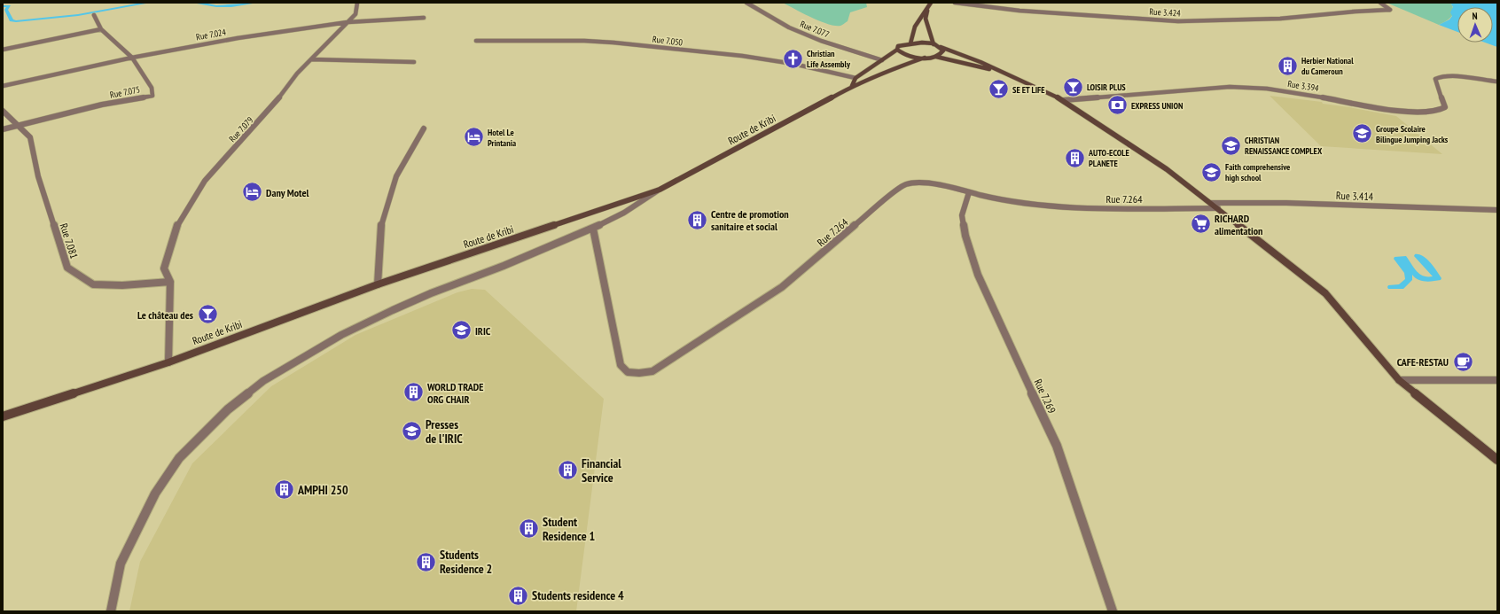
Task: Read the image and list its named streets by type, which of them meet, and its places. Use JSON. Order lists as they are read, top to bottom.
{
  "streets": {
    "main road": ["Route de Kribi"],
    "street": [
      "Rue 3.424",
      "Rue 7.077",
      "Rue 7.024",
      "Rue 7.050",
      "Rue 3.394",
      "Rue 7.075",
      "Rue 7.079",
      "Rue 3.414",
      "Rue 7.264",
      "Rue 7.081",
      "Rue 7.269"
    ]
  },
  "crossings": [
    ["Rue 7.024", "Rue 7.075"],
    ["Rue 7.024", "Rue 7.079"],
    ["Rue 7.075", "Rue 7.081"],
    ["Rue 7.079", "Rue 7.081"],
    ["Rue 7.264", "Rue 7.269"]
  ],
  "places": {
    "church": ["Christian Life Assembly"],
    "building": [
      "Herbier National du Cameroun",
      "AUTO-ECOLE PLANETE",
      "Centre de promotion sanitaire et social",
      "WORLD TRADE ORG CHAIR",
      "Financial Service",
      "AMPHI 250",
      "Student Residence 1",
      "Students Residence 2",
      "Students residence 4"
    ],
    "bar": ["LOISIR PLUS", "SE ET LIFE", "Le château des"],
    "bank": ["EXPRESS UNION"],
    "school or university": [
      "Groupe Scolaire Bilingue Jumping Jacks",
      "CHRISTIAN RENAISSANCE COMPLEX",
      "Faith comprehensive high school",
      "IRIC",
      "Presses de l'IRIC"
    ],
    "hotel": ["Hotel Le Printania", "Dany Motel"],
    "supermarket": ["RICHARD alimentation"],
    "cafe": ["CAFE-RESTAU"]
  },
  "north": "top"
}
